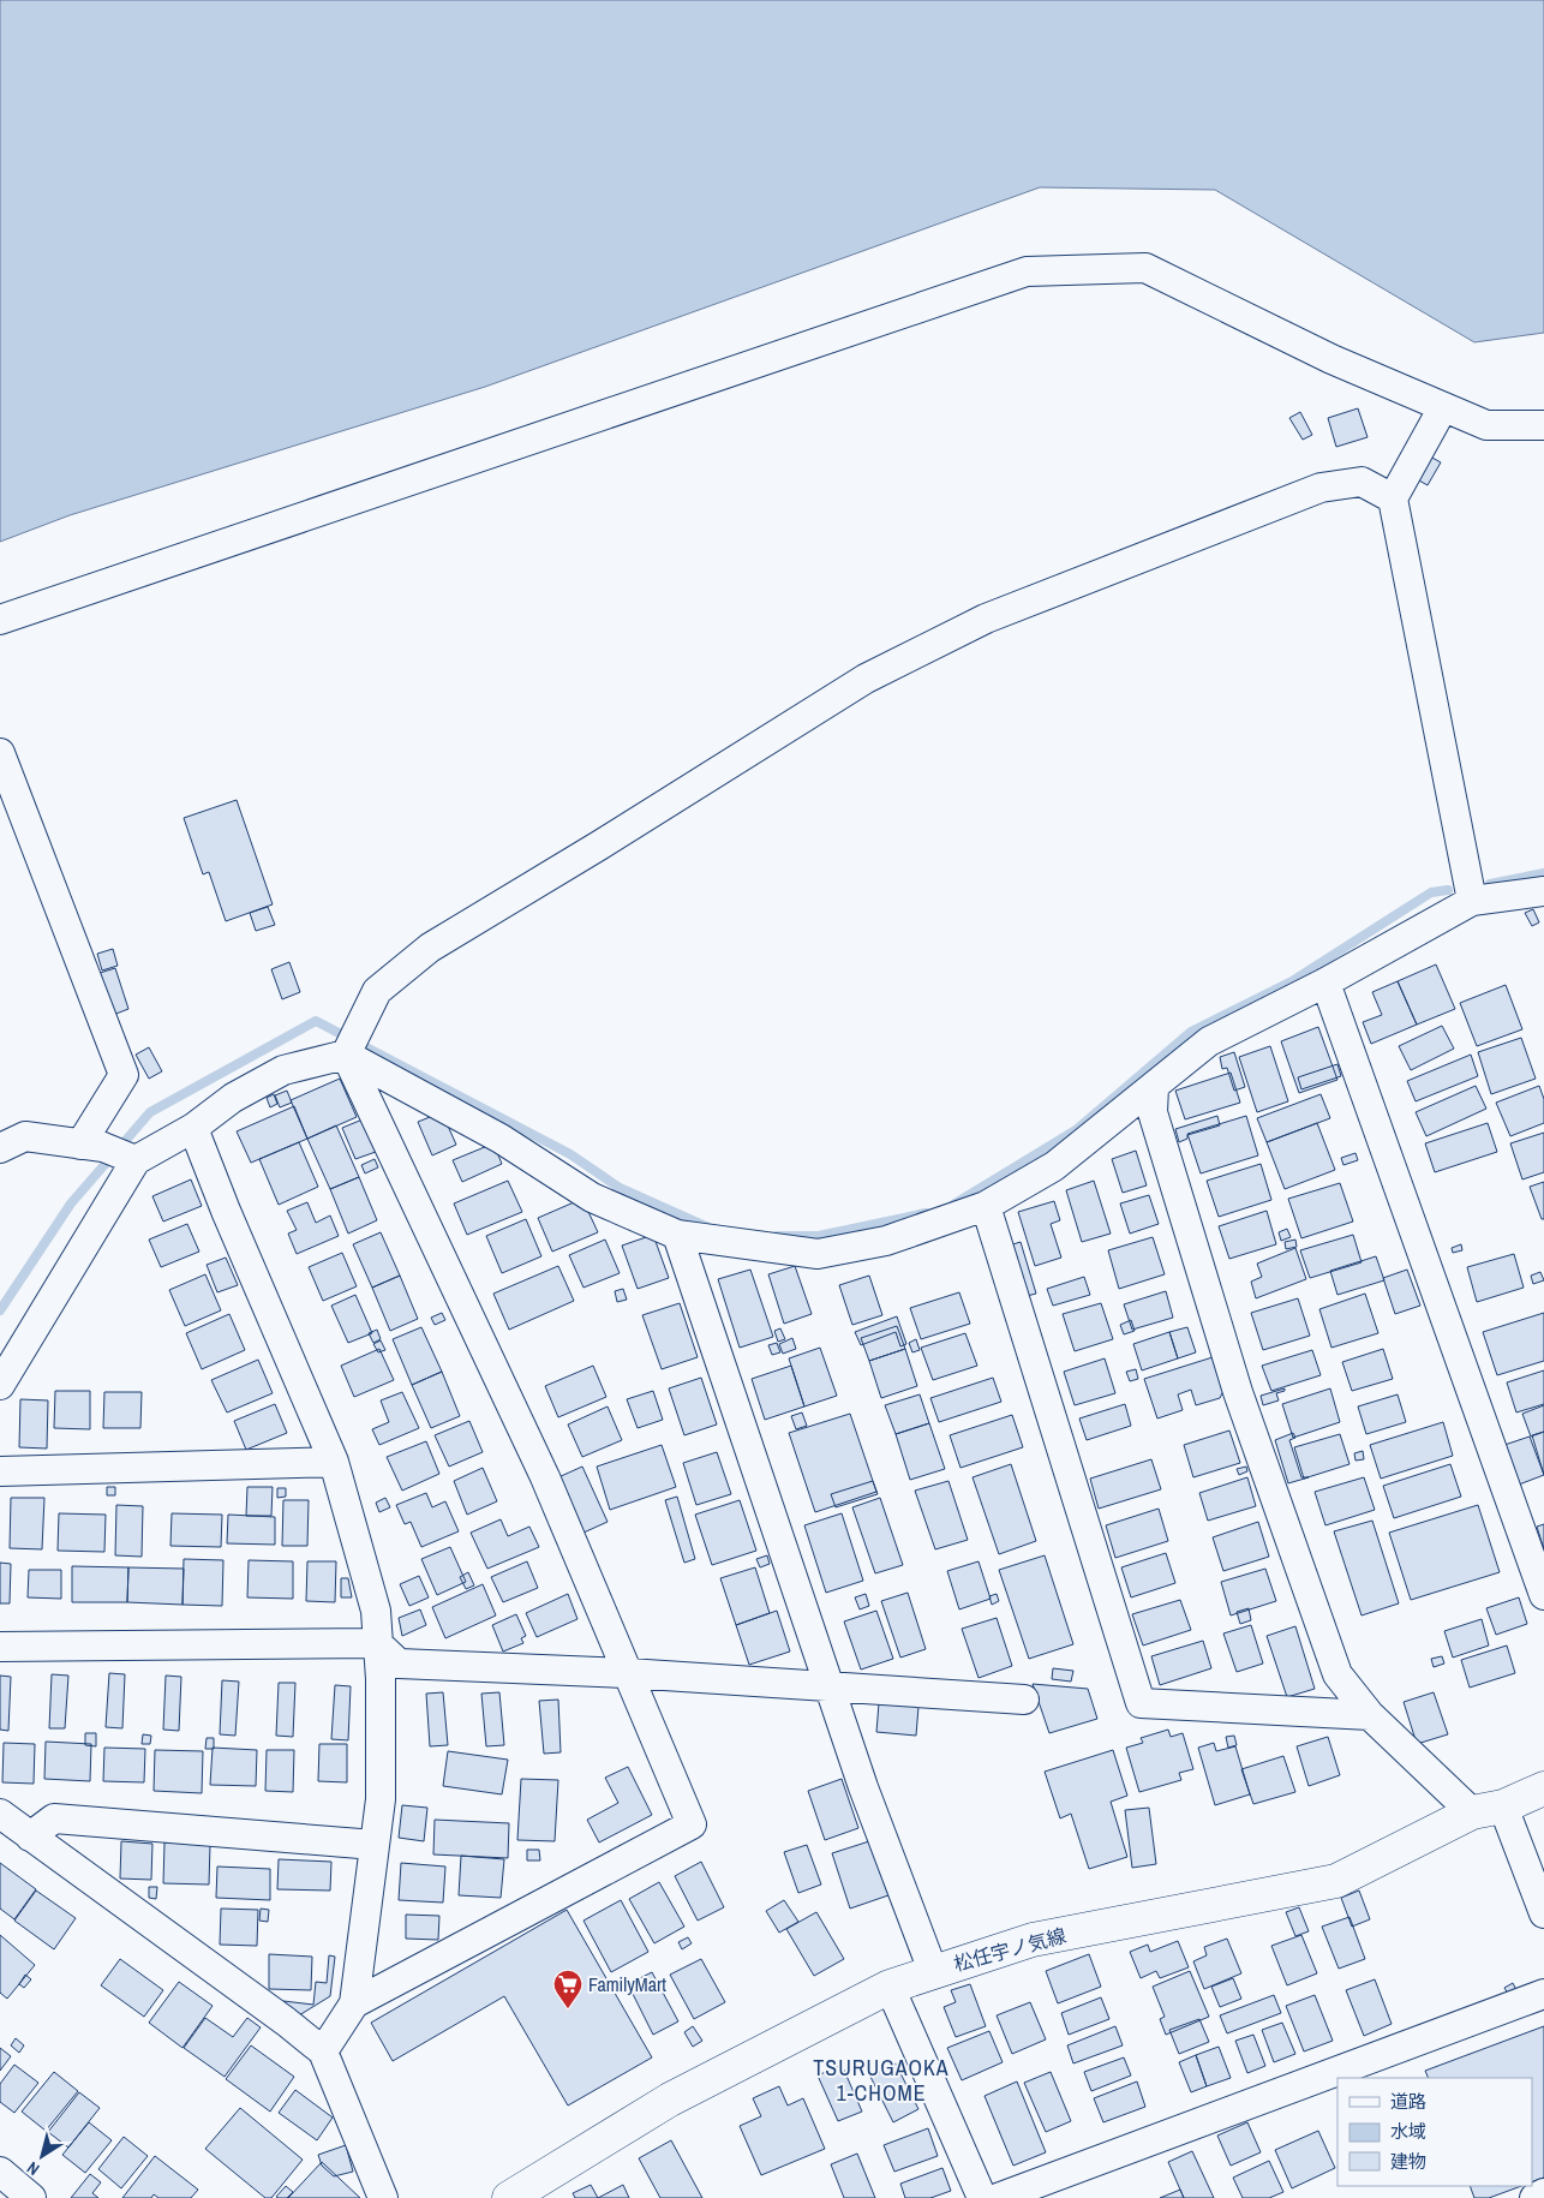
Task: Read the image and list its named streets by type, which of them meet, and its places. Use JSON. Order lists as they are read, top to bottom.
{
  "streets": {
    "main road": ["松任宇ノ気線"]
  },
  "districts": ["TSURUGAOKA 1-CHOME"],
  "places": {
    "supermarket": ["FamilyMart"]
  },
  "legend": ["道路", "水域", "建物"],
  "north": "bottom left"
}
